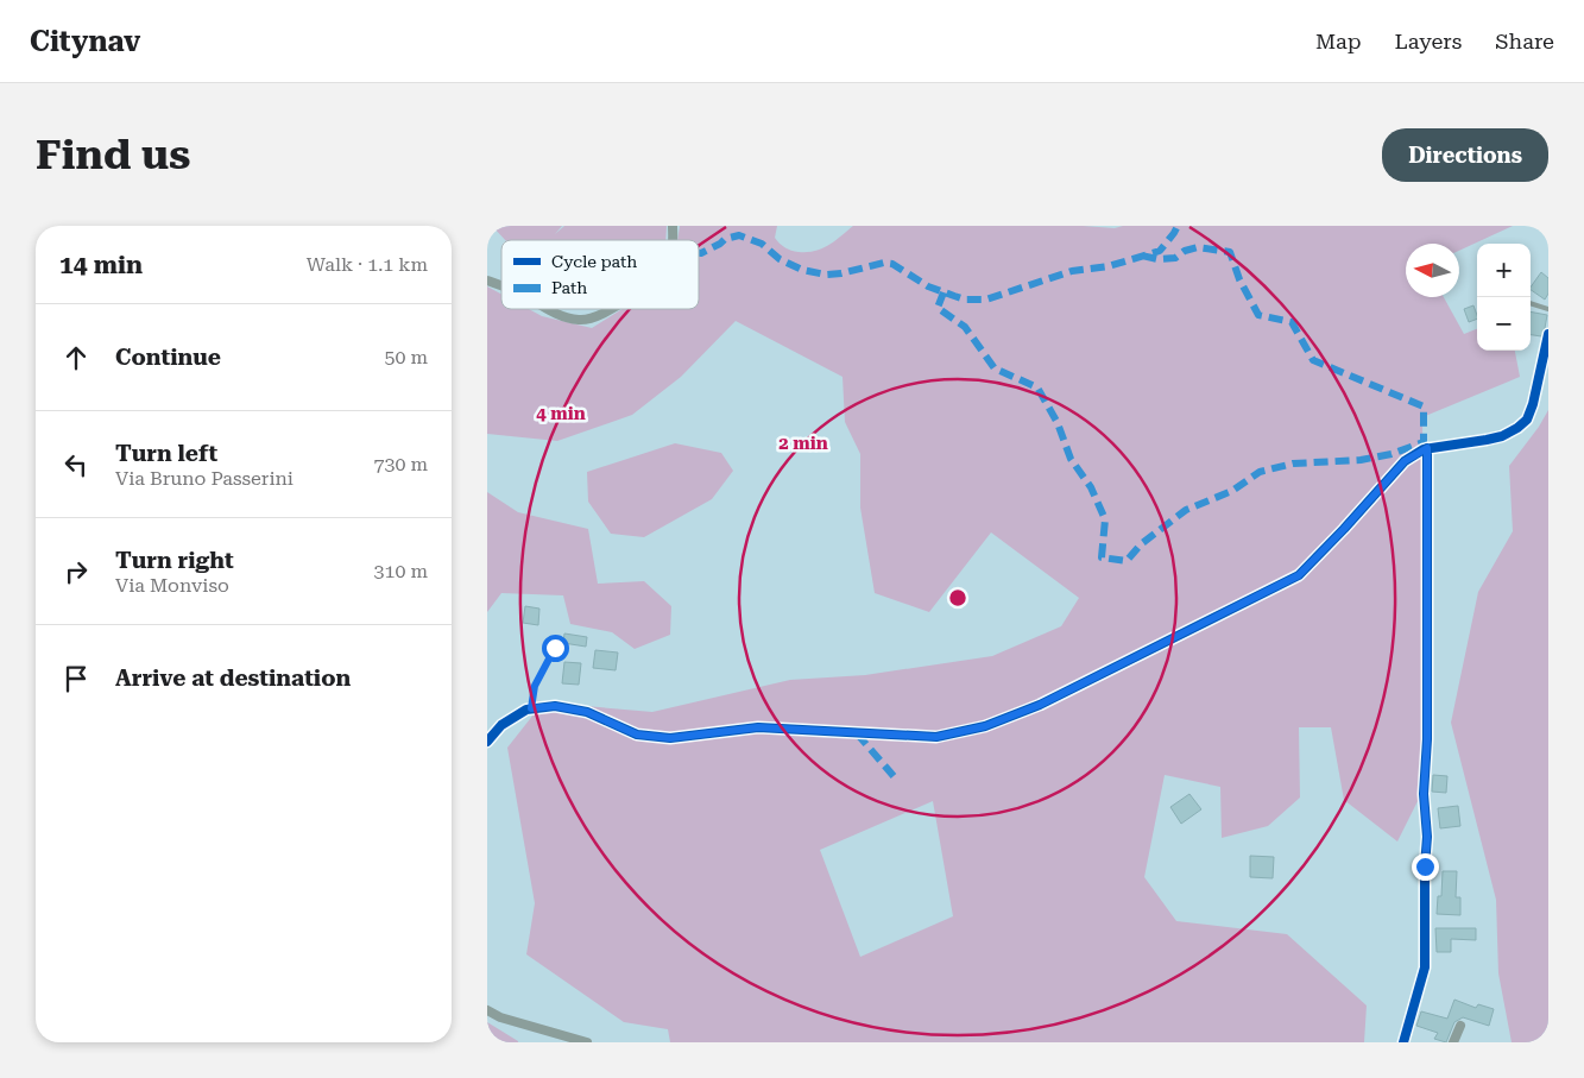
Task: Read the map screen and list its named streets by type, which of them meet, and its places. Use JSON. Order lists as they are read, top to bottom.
{
  "legend": ["Cycle path", "Path"],
  "north": "left",
  "page": {
    "header": "Citynav",
    "nav": ["Map", "Layers", "Share"],
    "buttons": "Directions",
    "title": "Find us",
    "heading": ["14 min", "Walk · 1.1 km"],
    "map_buttons": ["+", "−"],
    "list": [
      ["Continue", "50 m"],
      ["Turn left", "Via Bruno Passerini", "730 m"],
      ["Turn right", "Via Monviso", "310 m"],
      "Arrive at destination"
    ]
  },
  "rings": ["4 min", "2 min"]
}
